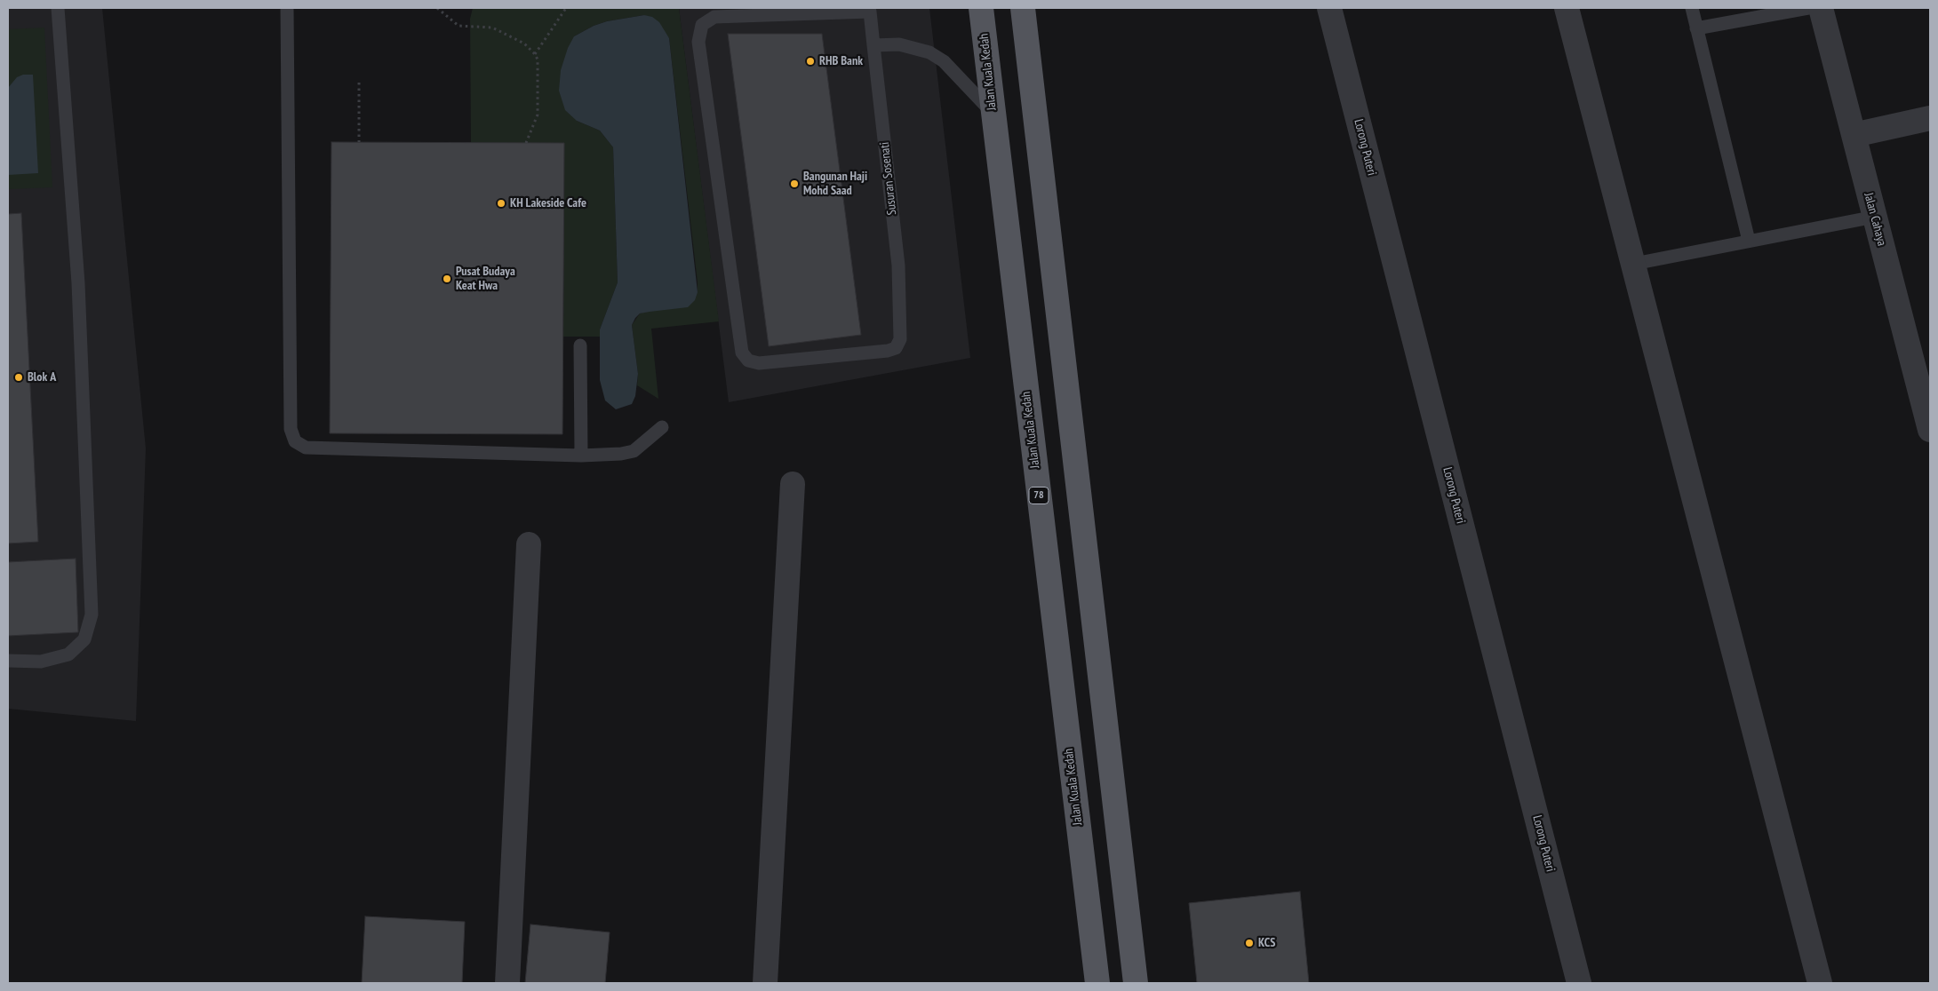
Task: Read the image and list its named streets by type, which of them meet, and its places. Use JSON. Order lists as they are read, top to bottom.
{
  "streets": {
    "main road": ["Jalan Kuala Kedah", "78"],
    "street": ["Lorong Puteri", "Jalan Cahaya"],
    "lane": ["Susuran Sosenati"]
  },
  "places": [
    "RHB Bank",
    "Bangunan Haji Mohd Saad",
    "KH Lakeside Cafe",
    "Pusat Budaya Keat Hwa",
    "Blok A",
    "KCS"
  ]
}
